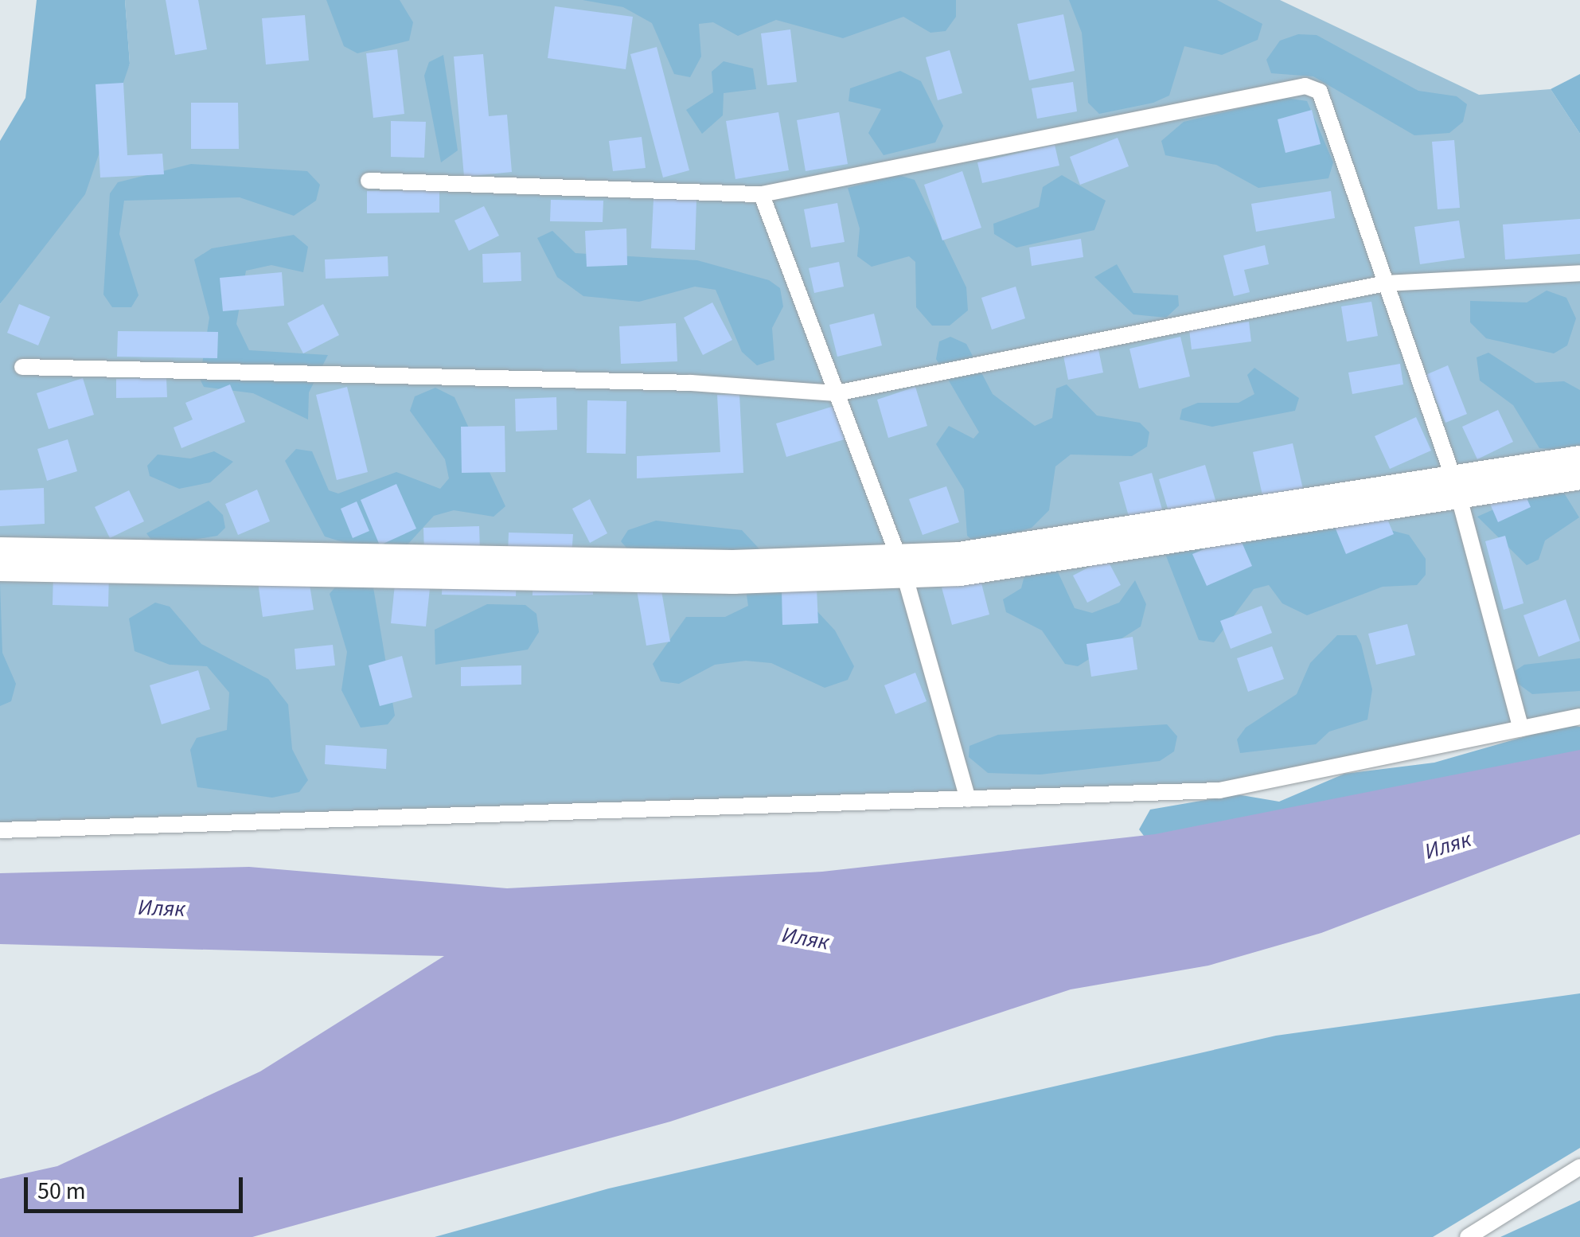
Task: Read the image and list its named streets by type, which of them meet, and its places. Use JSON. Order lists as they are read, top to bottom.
{
  "water": ["Иляк"],
  "scale_bar": "50 m"
}
